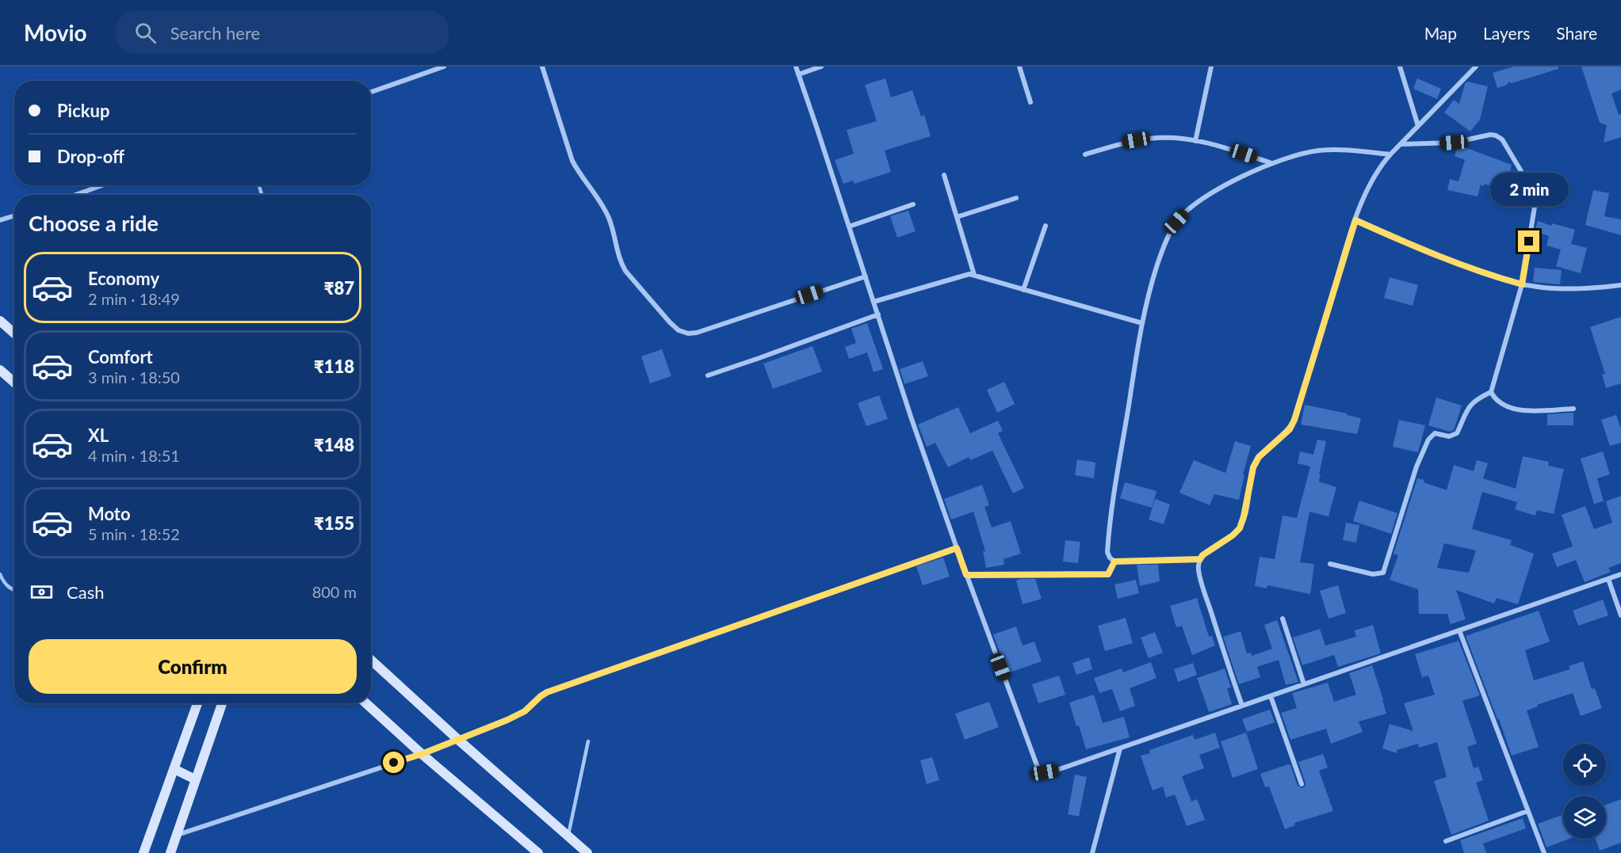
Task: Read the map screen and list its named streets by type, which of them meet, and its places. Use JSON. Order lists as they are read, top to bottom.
{
  "page": {
    "header": "Movio",
    "search": "Search here",
    "nav": ["Map", "Layers", "Share"],
    "banner": ["Pickup", "Drop-off"],
    "bubble": "2 min",
    "heading": "Choose a ride",
    "list": [
      {
        "name": "Economy",
        "note": "2 min · 18:49",
        "value": "₹87"
      },
      {
        "name": "Comfort",
        "note": "3 min · 18:50",
        "value": "₹118"
      },
      {
        "name": "XL",
        "note": "4 min · 18:51",
        "value": "₹148"
      },
      {
        "name": "Moto",
        "note": "5 min · 18:52",
        "value": "₹155"
      }
    ],
    "pay": ["Cash", "800 m"],
    "buttons": "Confirm"
  }
}
